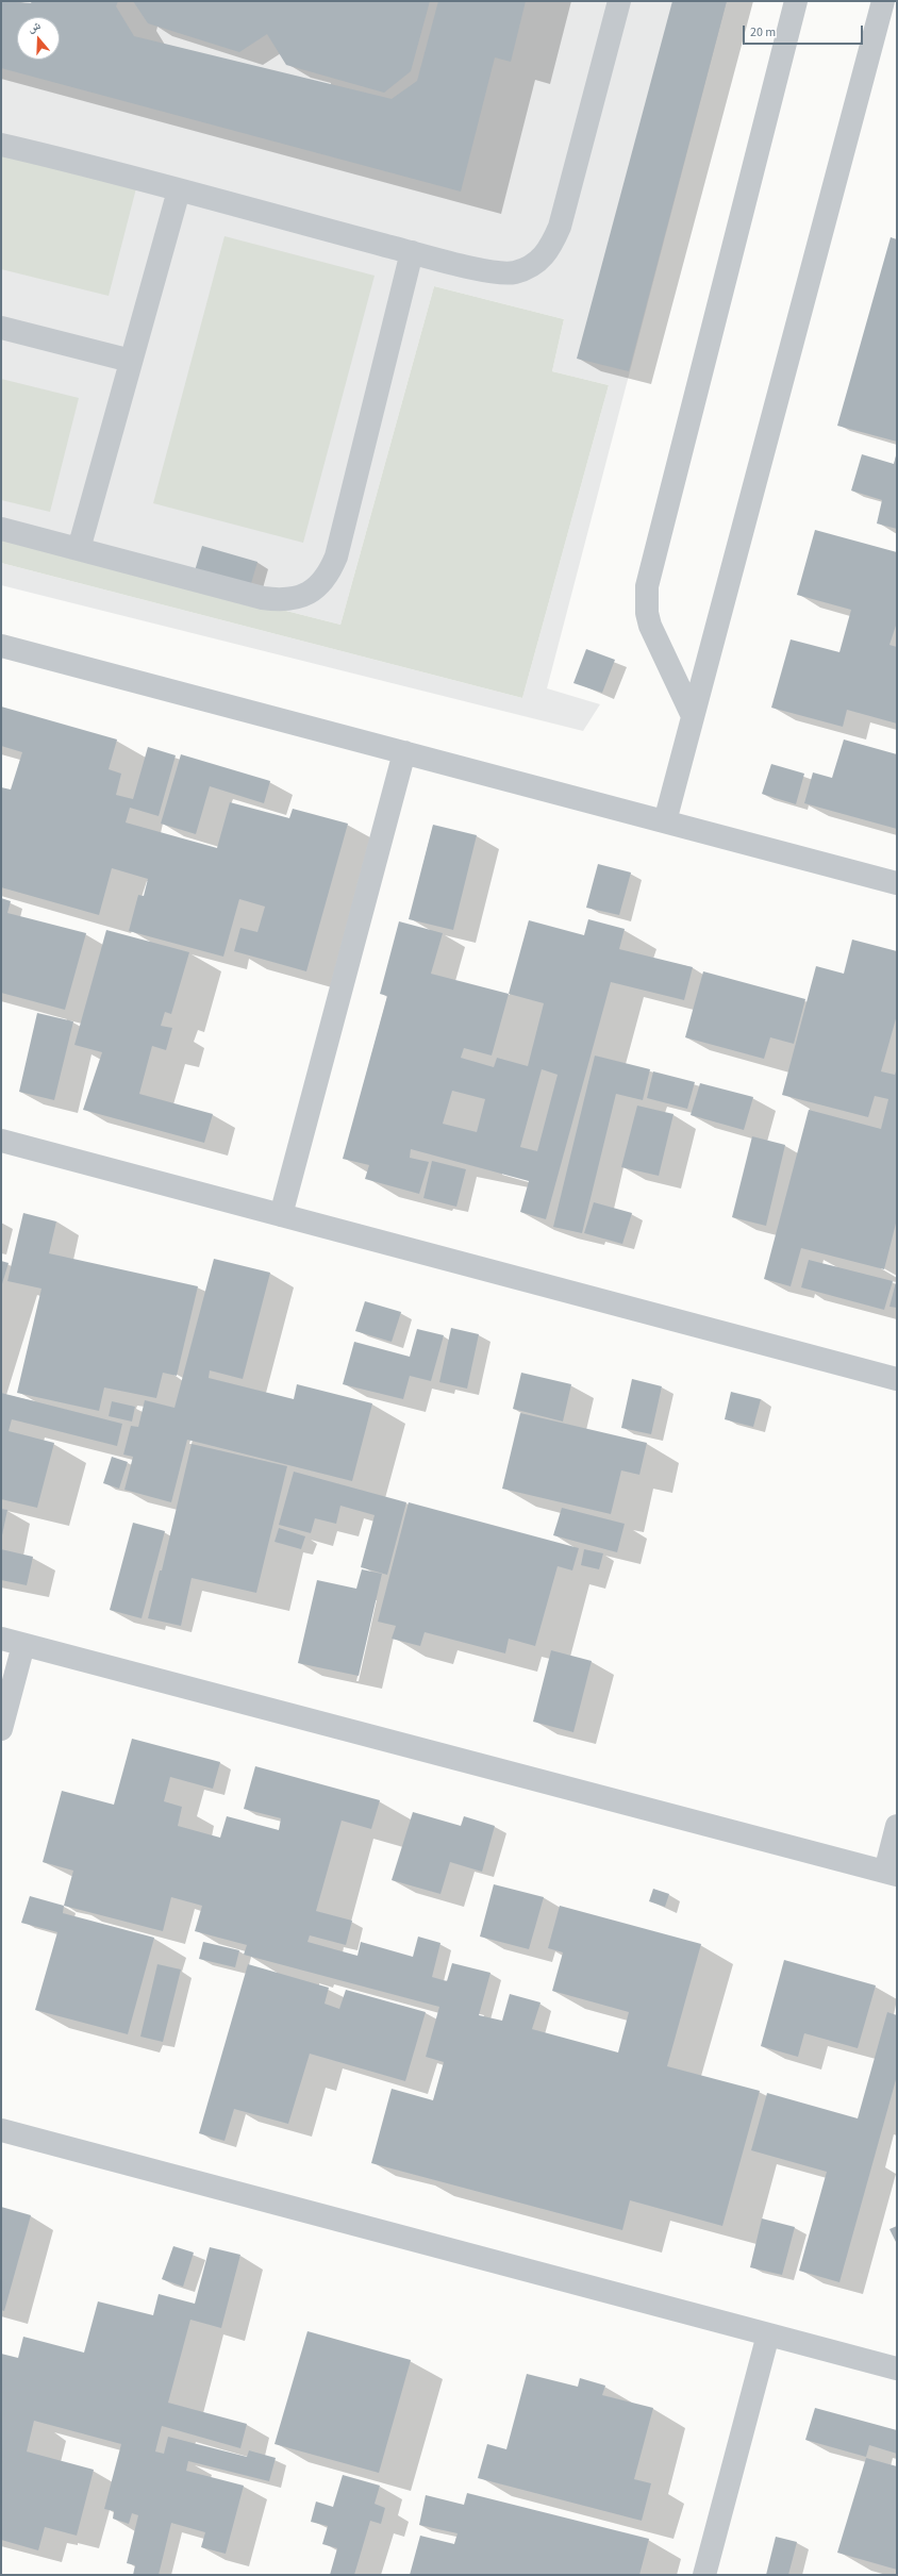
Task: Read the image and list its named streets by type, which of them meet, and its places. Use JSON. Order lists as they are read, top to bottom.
{
  "scale_bar": "20 m",
  "north": "top"
}
